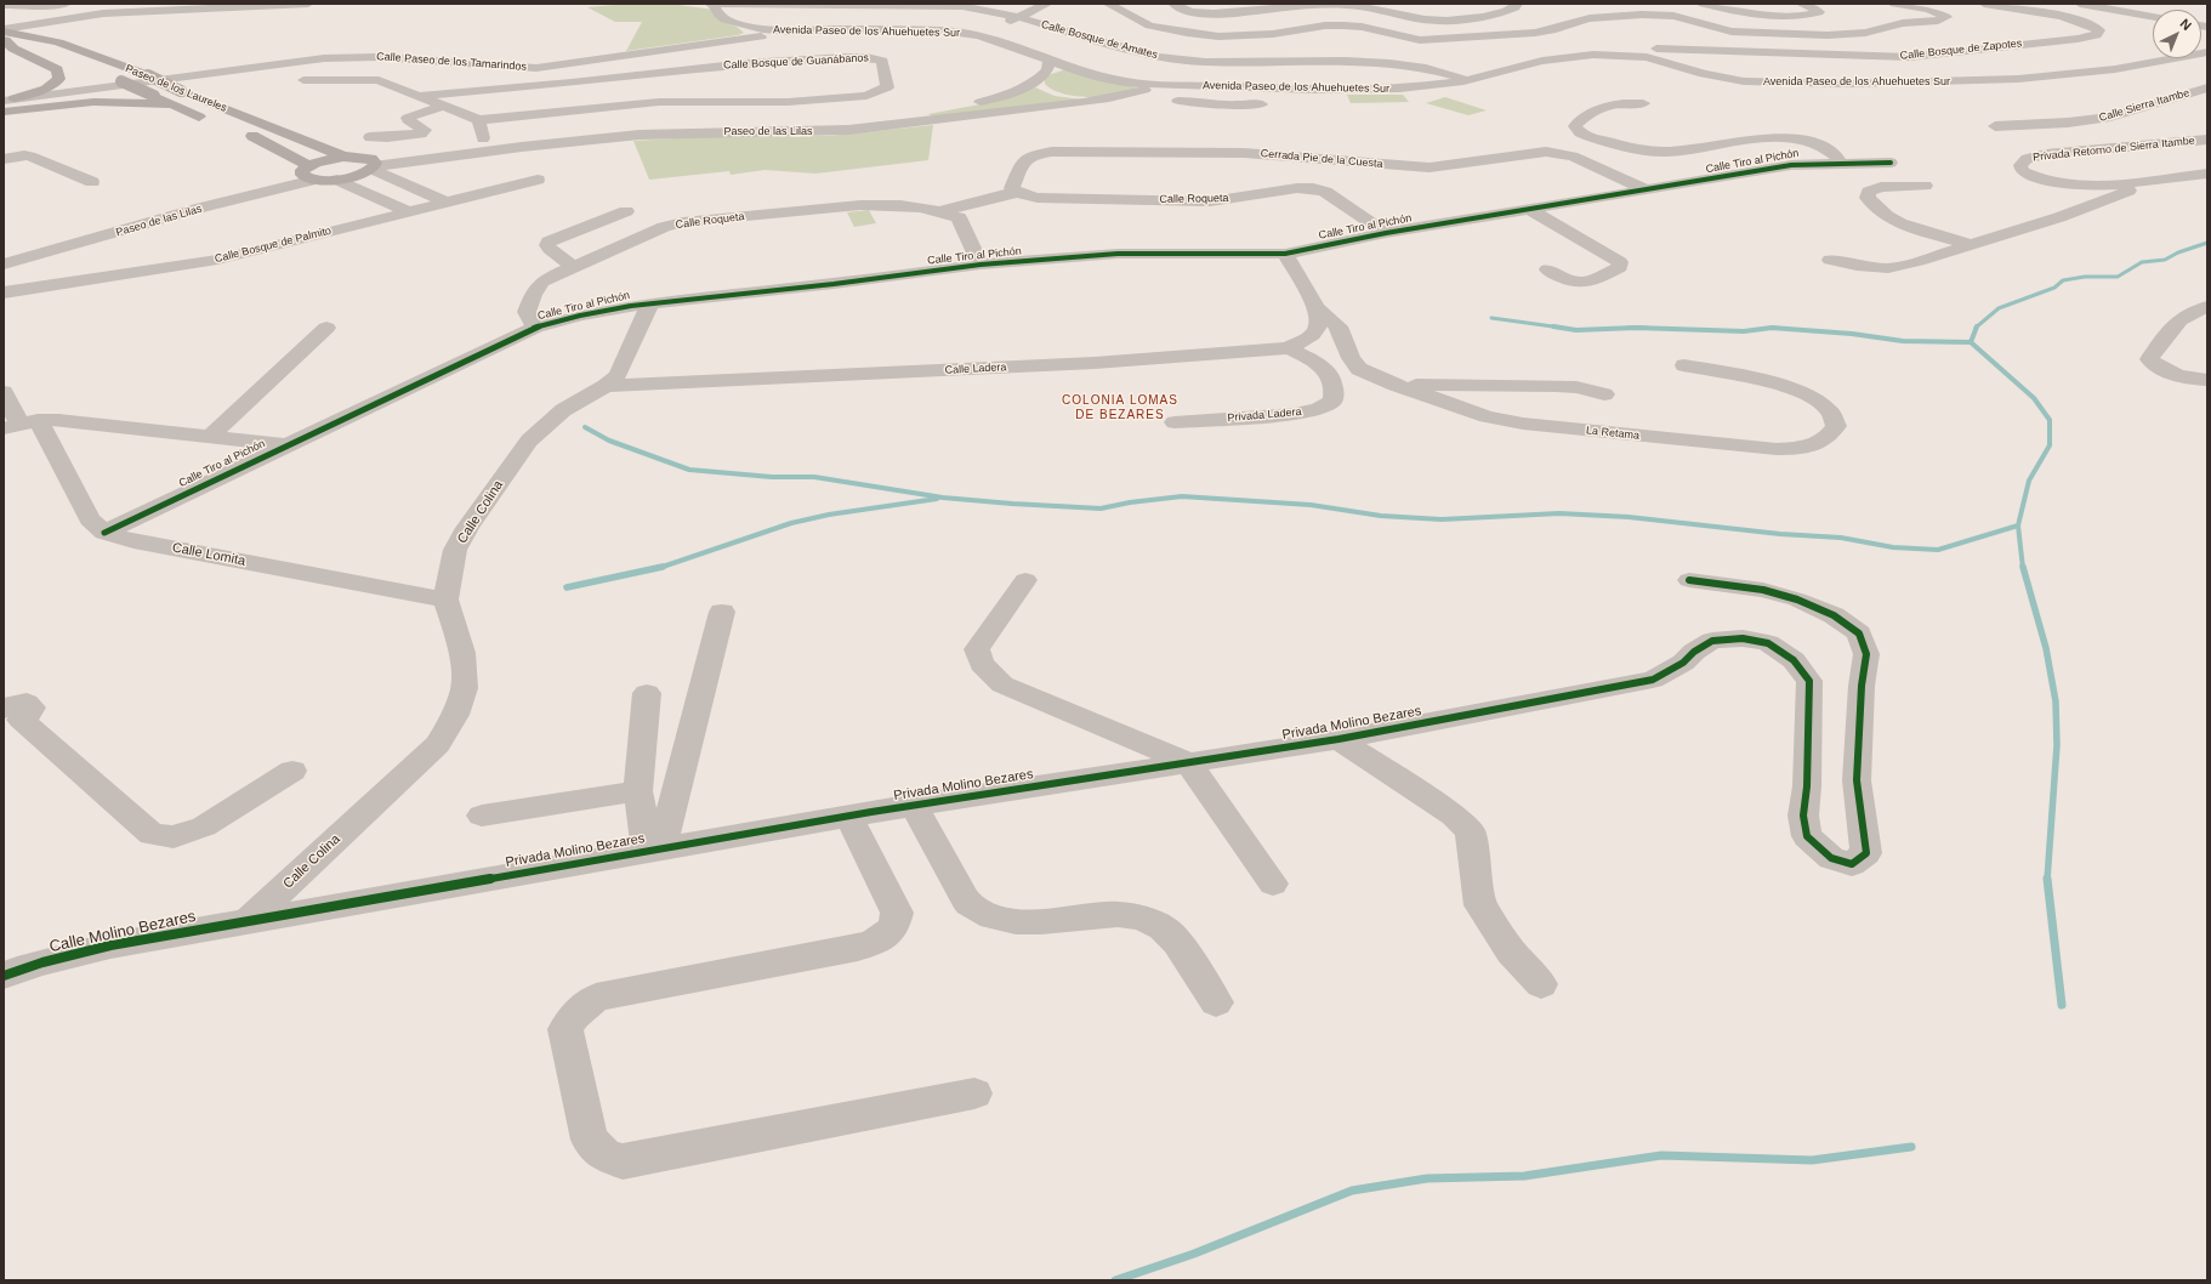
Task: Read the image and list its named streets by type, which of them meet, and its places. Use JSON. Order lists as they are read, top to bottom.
{
  "streets": {
    "main road": ["Paseo de los Laureles"],
    "street": [
      "Avenida Paseo de los Ahuehuetes Sur",
      "Calle Bosque de Amates",
      "Calle Bosque de Zapotes",
      "Calle Paseo de los Tamarindos",
      "Calle Bosque de Guanábanos",
      "Calle Sierra Itambe",
      "Paseo de las Lilas",
      "Privada Retorno de Sierra Itambe",
      "Cerrada Pie de la Cuesta",
      "Calle Tiro al Pichón",
      "Calle Roqueta",
      "Calle Bosque de Palmito",
      "Calle Ladera",
      "Privada Ladera",
      "La Retama",
      "Calle Colina",
      "Calle Lomita",
      "Privada Molino Bezares",
      "Calle Molino Bezares"
    ]
  },
  "crossings": [
    ["Avenida Paseo de los Ahuehuetes Sur", "Calle Bosque de Amates"],
    ["Avenida Paseo de los Ahuehuetes Sur", "Calle Bosque de Zapotes"],
    ["Avenida Paseo de los Ahuehuetes Sur", "Calle Paseo de los Tamarindos"],
    ["Avenida Paseo de los Ahuehuetes Sur", "Paseo de las Lilas"],
    ["Paseo de los Laureles", "Paseo de las Lilas"],
    ["Cerrada Pie de la Cuesta", "Calle Tiro al Pichón"],
    ["Cerrada Pie de la Cuesta", "Calle Roqueta"],
    ["Calle Tiro al Pichón", "Calle Roqueta"],
    ["Calle Tiro al Pichón", "La Retama"],
    ["Calle Tiro al Pichón", "Calle Colina"],
    ["Calle Tiro al Pichón", "Calle Lomita"],
    ["Calle Ladera", "Privada Ladera"],
    ["Calle Ladera", "La Retama"],
    ["Calle Ladera", "Calle Colina"],
    ["Calle Colina", "Calle Lomita"],
    ["Calle Colina", "Privada Molino Bezares"],
    ["Calle Colina", "Calle Molino Bezares"],
    ["Privada Molino Bezares", "Calle Molino Bezares"]
  ],
  "districts": ["COLONIA LOMAS DE BEZARES"],
  "north": "top right"
}
